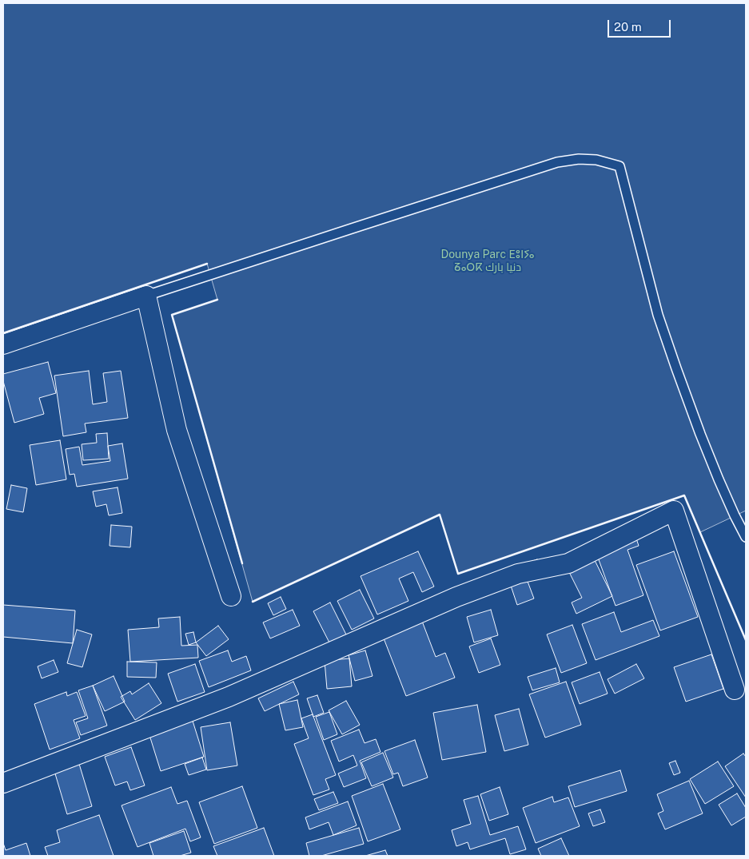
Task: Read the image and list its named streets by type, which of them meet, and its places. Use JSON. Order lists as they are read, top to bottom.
{
  "parks": ["Dounya Parc ⴹⵓⵏⵢⴰ ⵒⴰⵔⴽ دنيا بارك"],
  "scale_bar": "20 m"
}
